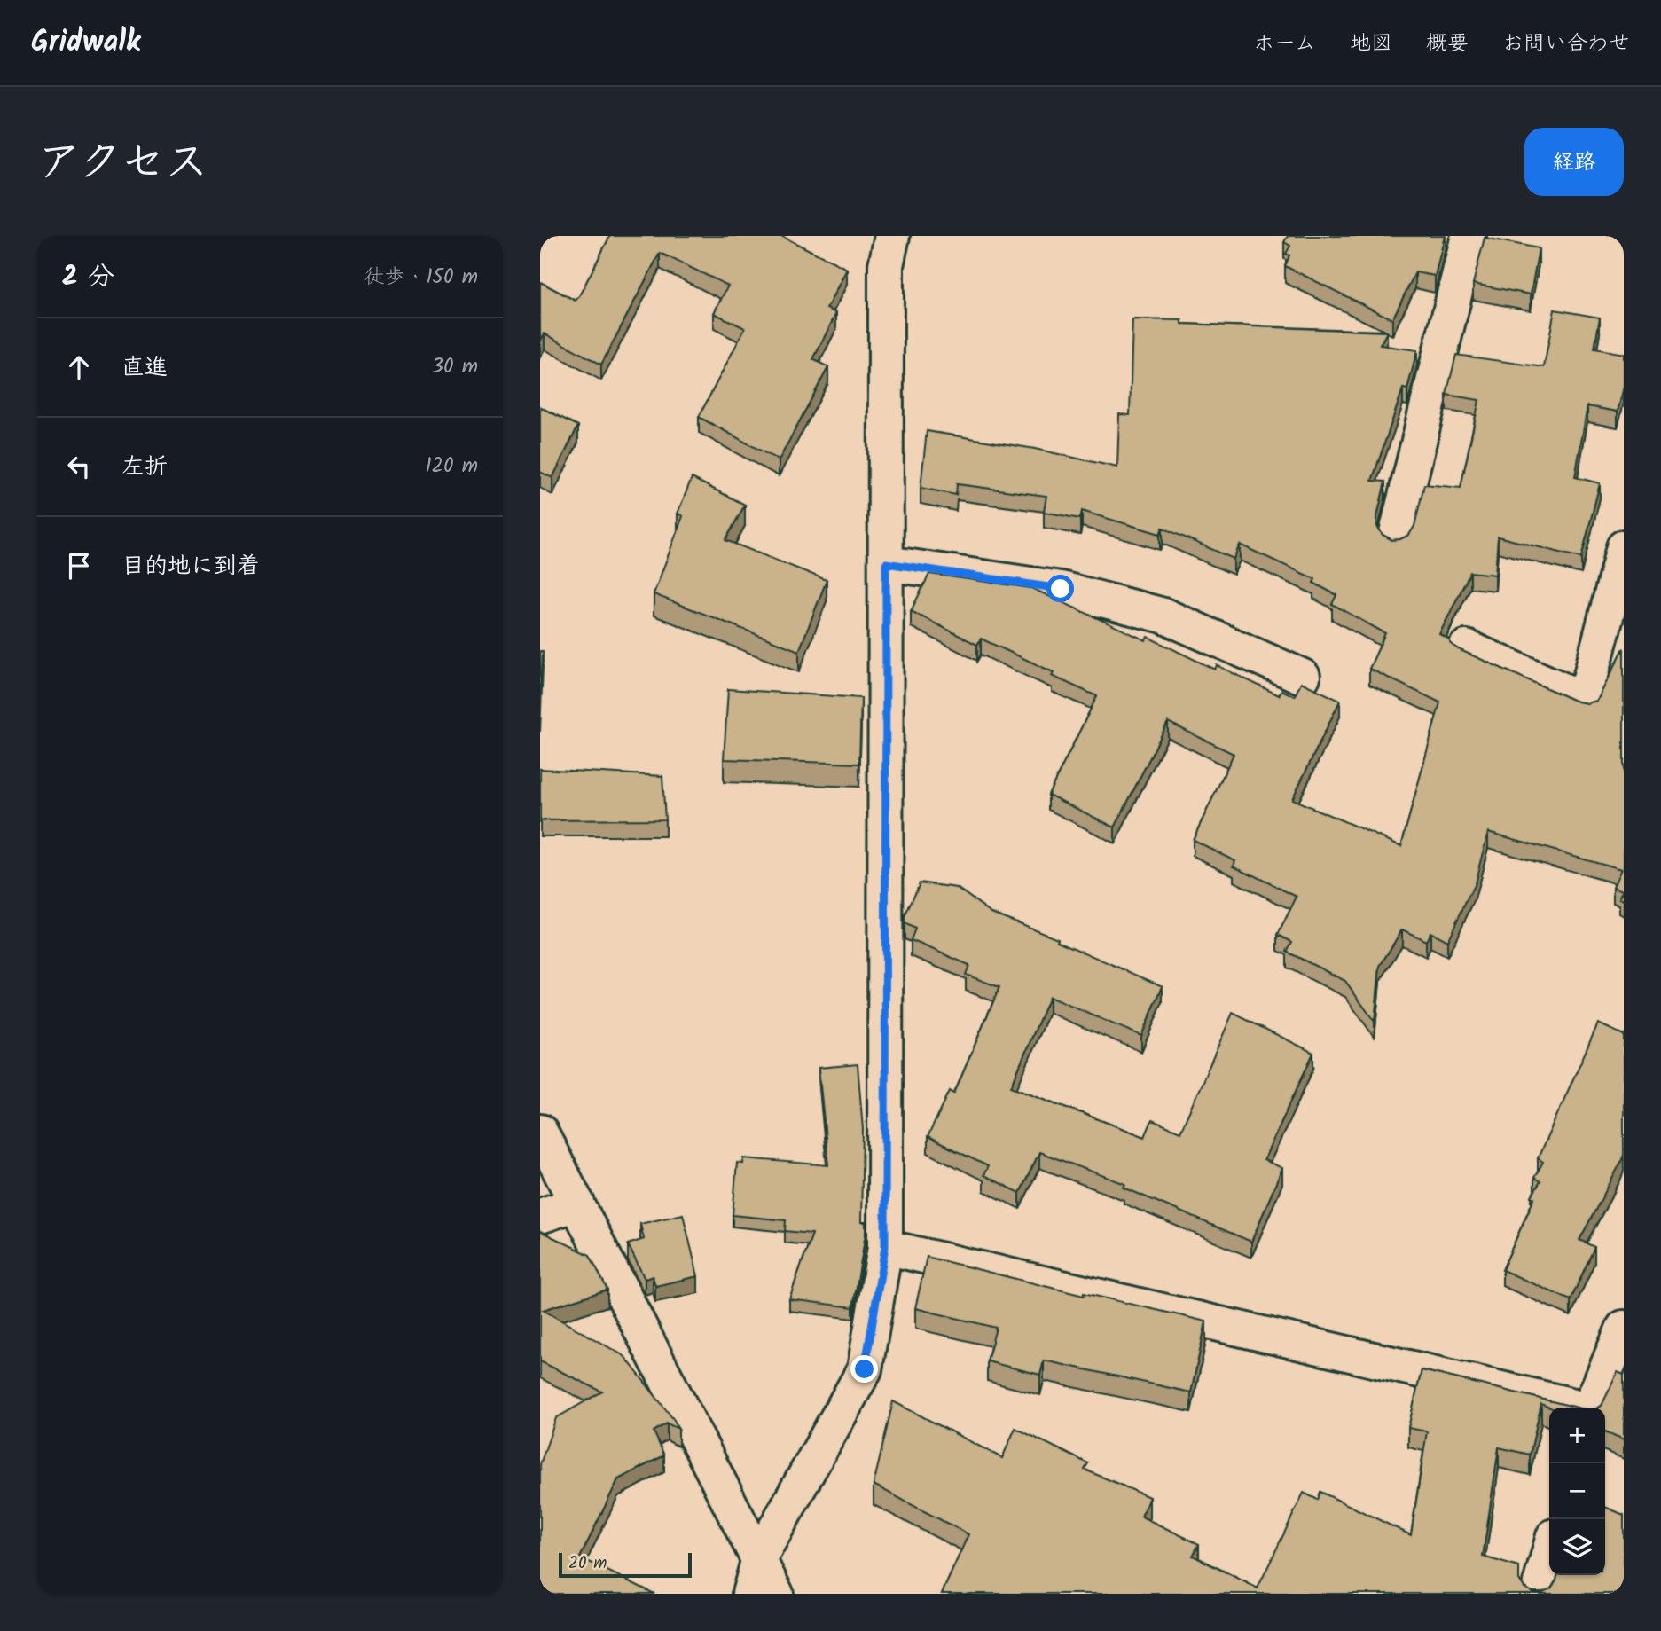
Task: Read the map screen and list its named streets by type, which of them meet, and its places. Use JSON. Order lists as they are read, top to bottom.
{
  "scale_bar": "20 m",
  "page": {
    "header": "Gridwalk",
    "nav": [
      "ホーム",
      "地図",
      "概要",
      "お問い合わせ"
    ],
    "title": "アクセス",
    "buttons": "経路",
    "heading": ["2 分", "徒歩 · 150 m"],
    "list": [
      ["直進", "30 m"],
      ["左折", "120 m"],
      "目的地に到着"
    ],
    "map_buttons": ["+", "−"],
    "scale": "20 m"
  }
}
